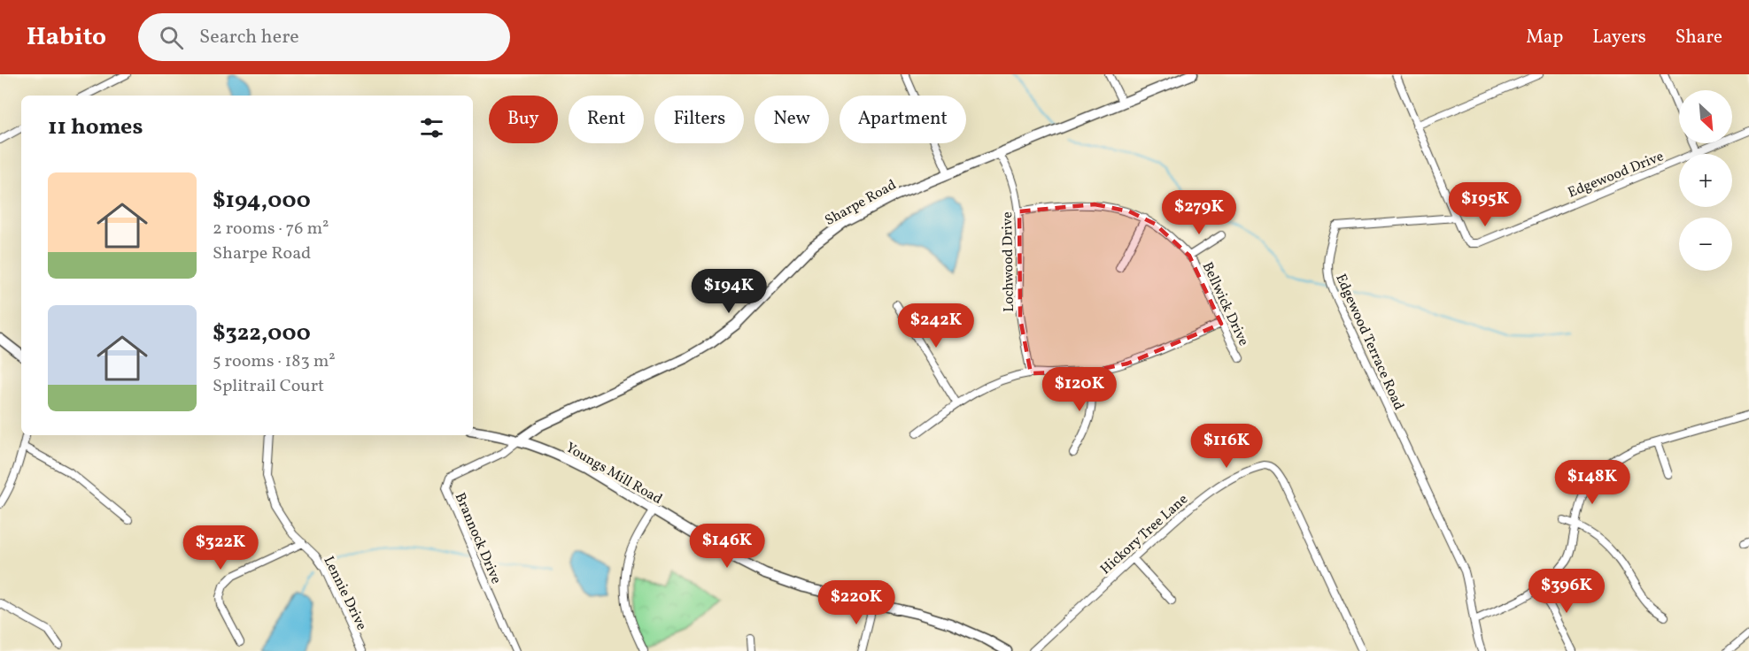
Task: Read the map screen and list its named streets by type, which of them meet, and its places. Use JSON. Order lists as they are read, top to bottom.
{
  "streets": {
    "street": [
      "Edgewood Drive",
      "Sharpe Road",
      "Lochwood Drive",
      "Bellwick Drive",
      "Edgewood Terrace Road",
      "Youngs Mill Road",
      "Hickory Tree Lane",
      "Brannock Drive",
      "Lennie Drive"
    ]
  },
  "crossings": [
    ["Edgewood Drive", "Edgewood Terrace Road"],
    ["Sharpe Road", "Lochwood Drive"],
    ["Sharpe Road", "Youngs Mill Road"],
    ["Sharpe Road", "Brannock Drive"],
    ["Lochwood Drive", "Bellwick Drive"],
    ["Youngs Mill Road", "Brannock Drive"]
  ],
  "north": "bottom right",
  "page": {
    "header": "Habito",
    "search": "Search here",
    "nav": ["Map", "Layers", "Share"],
    "map_buttons": ["+", "−"],
    "chip": [
      "Buy",
      "Rent",
      "Filters",
      "New",
      "Apartment"
    ],
    "heading": "11 homes",
    "list": [
      {
        "name": "$194,000",
        "note": "2 rooms · 76 m² · Sharpe Road"
      },
      {
        "name": "$322,000",
        "note": "5 rooms · 183 m² · Splitrail Court"
      }
    ],
    "price": [
      "$195K",
      "$279K",
      "$194K",
      "$242K",
      "$120K",
      "$116K",
      "$148K",
      "$146K",
      "$322K",
      "$396K",
      "$220K"
    ]
  }
}
